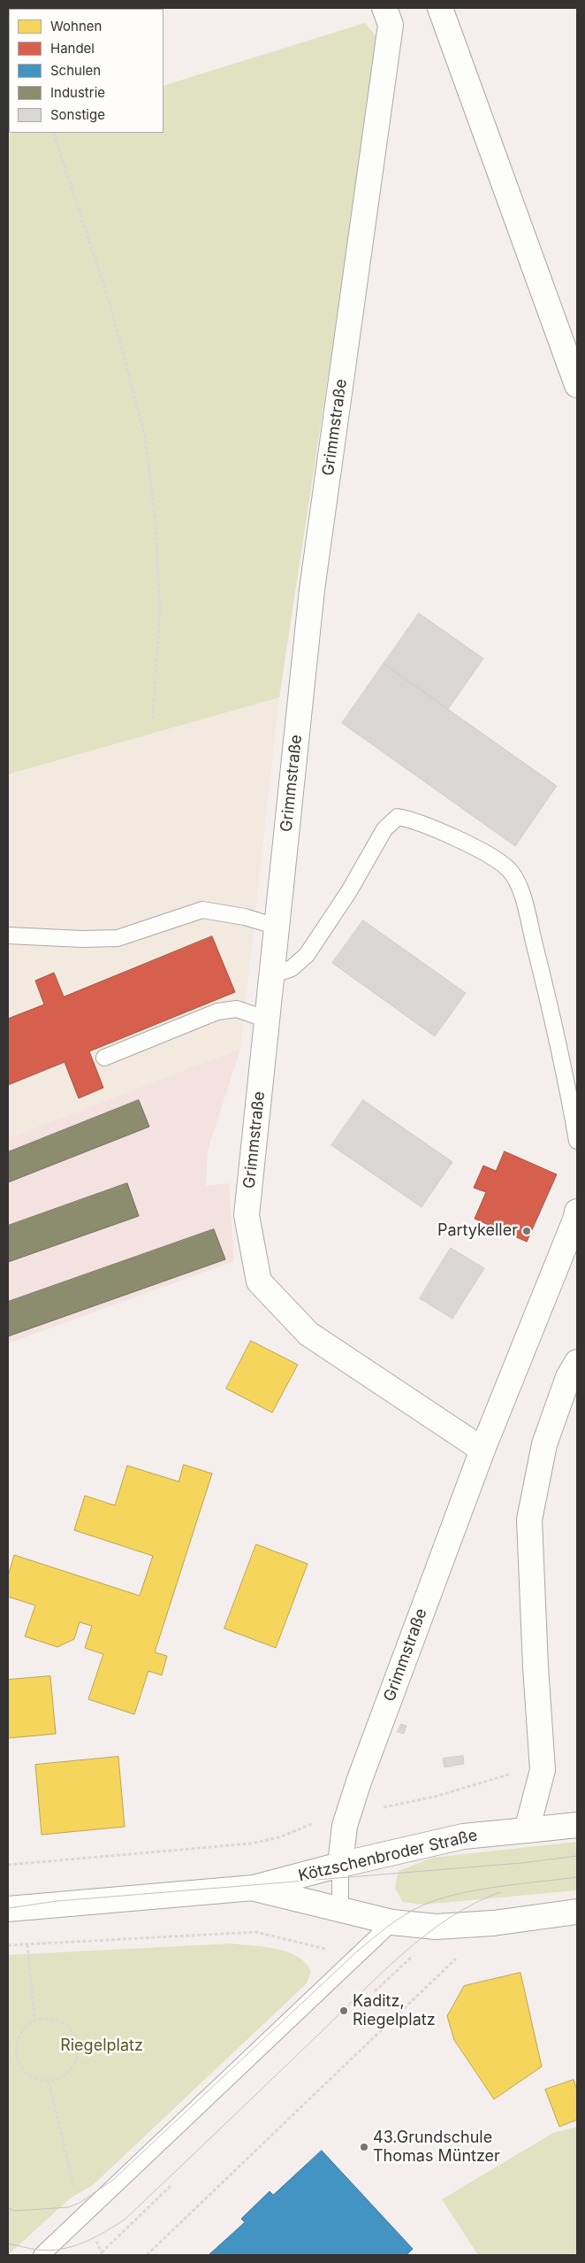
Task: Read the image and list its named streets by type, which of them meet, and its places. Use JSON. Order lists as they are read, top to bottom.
{
  "streets": {
    "main road": ["Grimmstraße", "Kötzschenbroder Straße"]
  },
  "crossings": [
    ["Grimmstraße", "Kötzschenbroder Straße"]
  ],
  "parks": ["Riegelplatz"],
  "places": ["Partykeller", "Kaditz, Riegelplatz", "43.Grundschule Thomas Müntzer"],
  "legend": [
    "Wohnen",
    "Handel",
    "Schulen",
    "Industrie",
    "Sonstige"
  ]
}
